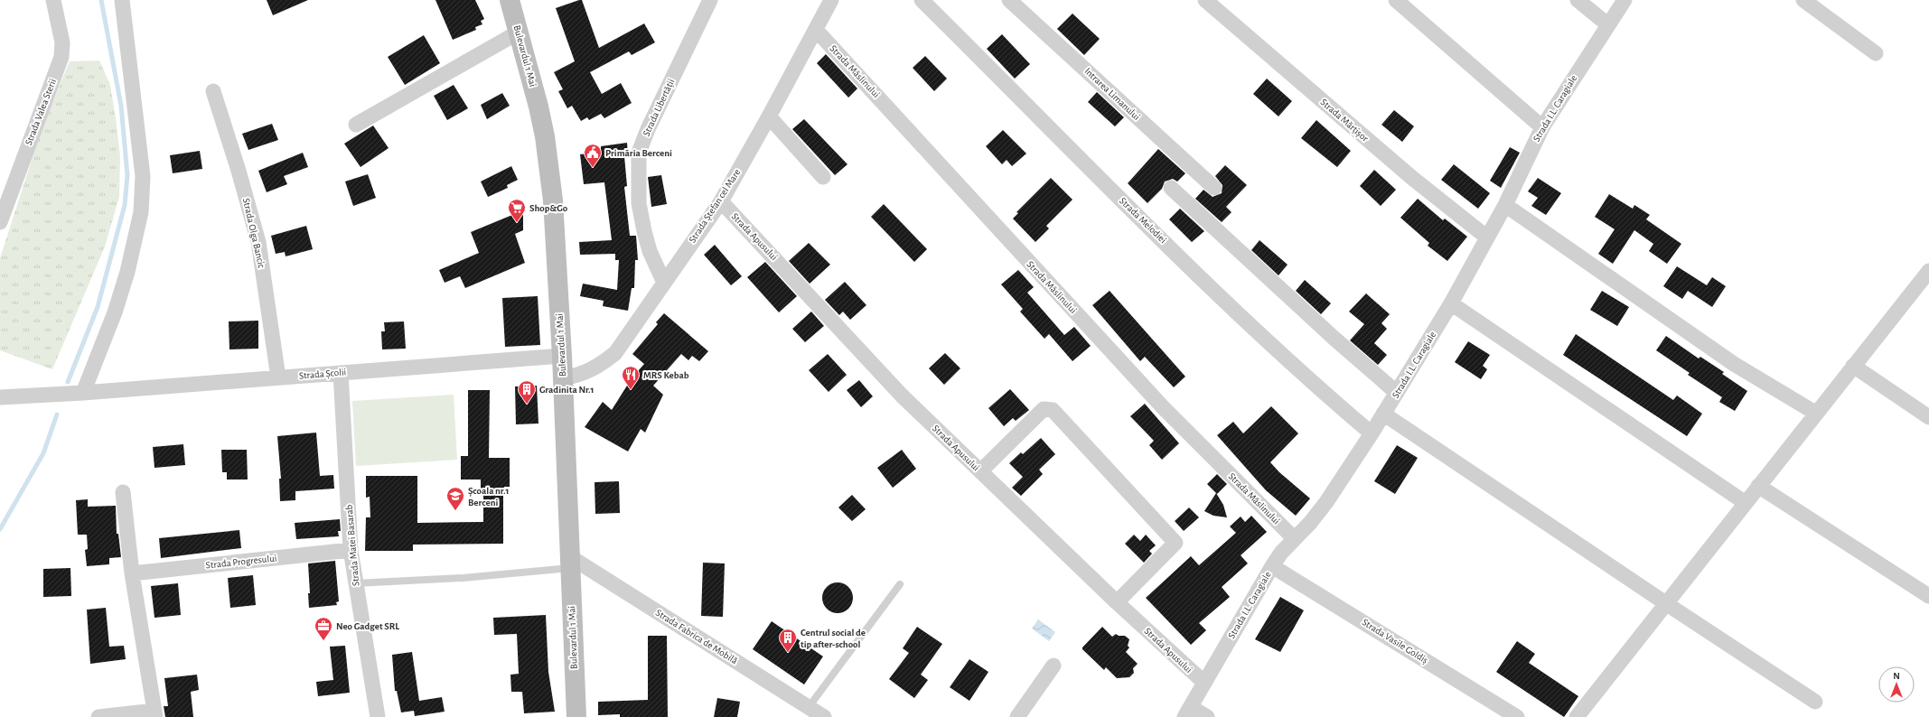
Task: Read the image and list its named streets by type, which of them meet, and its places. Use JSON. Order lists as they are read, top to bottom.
{
  "streets": {
    "main road": ["Bulevardul 1 Mai"],
    "street": [
      "Strada Măslinului",
      "Intrarea Limanului",
      "Strada Libertății",
      "Strada I.L. Caragiale",
      "Strada Valea Sterii",
      "Strada Mărțișor",
      "Strada Ștefan cel Mare",
      "Strada Melodiei",
      "Strada Olga Bancic",
      "Strada Apusului",
      "Strada Școlii",
      "Strada Matei Basarab",
      "Strada Progresului",
      "Strada Fabrica de Mobilă",
      "Strada Vasile Goldiș"
    ]
  },
  "crossings": [
    ["Bulevardul 1 Mai", "Strada Ștefan cel Mare"],
    ["Bulevardul 1 Mai", "Strada Școlii"],
    ["Bulevardul 1 Mai", "Strada Fabrica de Mobilă"],
    ["Strada Măslinului", "Strada I.L. Caragiale"],
    ["Strada Măslinului", "Strada Ștefan cel Mare"],
    ["Strada Libertății", "Strada Ștefan cel Mare"],
    ["Strada I.L. Caragiale", "Strada Mărțișor"],
    ["Strada I.L. Caragiale", "Strada Melodiei"],
    ["Strada I.L. Caragiale", "Strada Apusului"],
    ["Strada I.L. Caragiale", "Strada Vasile Goldiș"],
    ["Strada Ștefan cel Mare", "Strada Apusului"],
    ["Strada Olga Bancic", "Strada Școlii"],
    ["Strada Școlii", "Strada Matei Basarab"],
    ["Strada Matei Basarab", "Strada Progresului"]
  ],
  "places": {
    "public building": ["Primăria Berceni"],
    "supermarket": ["Shop&Go"],
    "restaurant": ["MRS Kebab"],
    "building": ["Gradinita Nr.1", "Centrul social de tip after-school"],
    "school or university": ["Școala nr.1 Berceni"],
    "office": ["Neo Gadget SRL"]
  },
  "north": "top"
}
